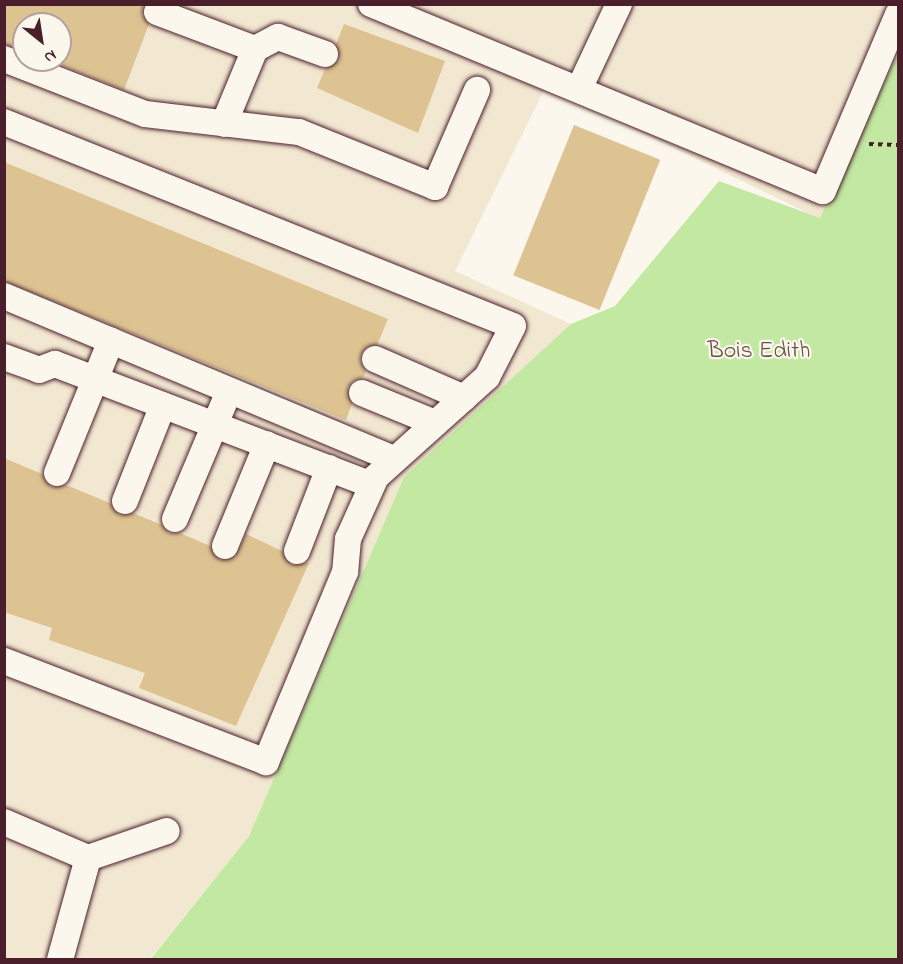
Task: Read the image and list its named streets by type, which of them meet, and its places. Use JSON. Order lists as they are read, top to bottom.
{
  "parks": ["Bois Edith"],
  "north": "bottom right"
}
